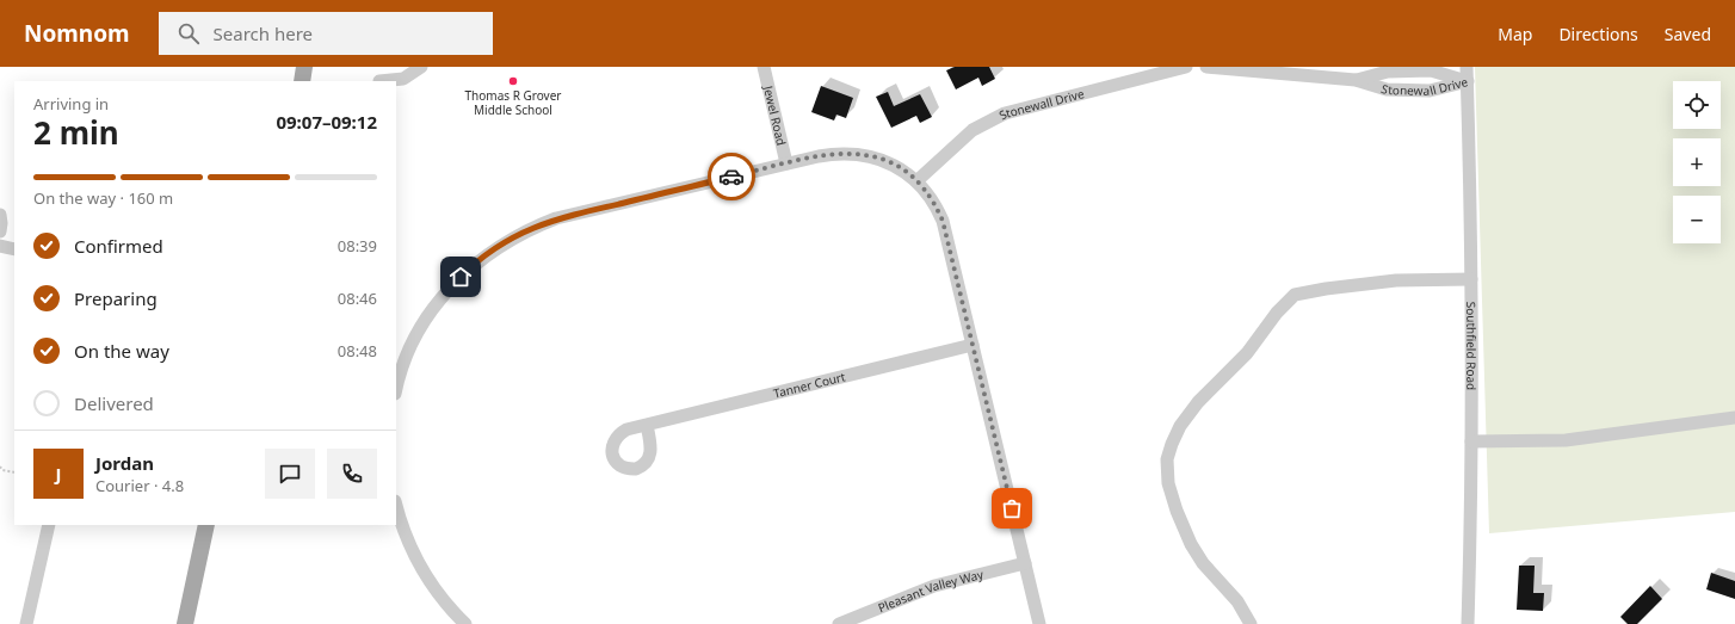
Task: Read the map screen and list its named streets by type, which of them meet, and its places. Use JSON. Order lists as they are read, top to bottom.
{
  "streets": {
    "street": [
      "Stonewall Drive",
      "Jewel Road",
      "Southfield Road",
      "Tanner Court",
      "Pleasant Valley Way"
    ]
  },
  "crossings": [
    ["Stonewall Drive", "Southfield Road"]
  ],
  "places": ["Thomas R Grover Middle School"],
  "page": {
    "header": "Nomnom",
    "search": "Search here",
    "nav": ["Map", "Directions", "Saved"],
    "map_buttons": ["+", "−"],
    "heading": ["2 min", "Arriving in", "09:07–09:12"],
    "panel": ["Jordan", "Courier · 4.8"],
    "bar": "On the way · 160 m",
    "list": [
      ["Confirmed", "08:39"],
      ["Preparing", "08:46"],
      ["On the way", "08:48"],
      "Delivered"
    ],
    "round": "J"
  }
}
